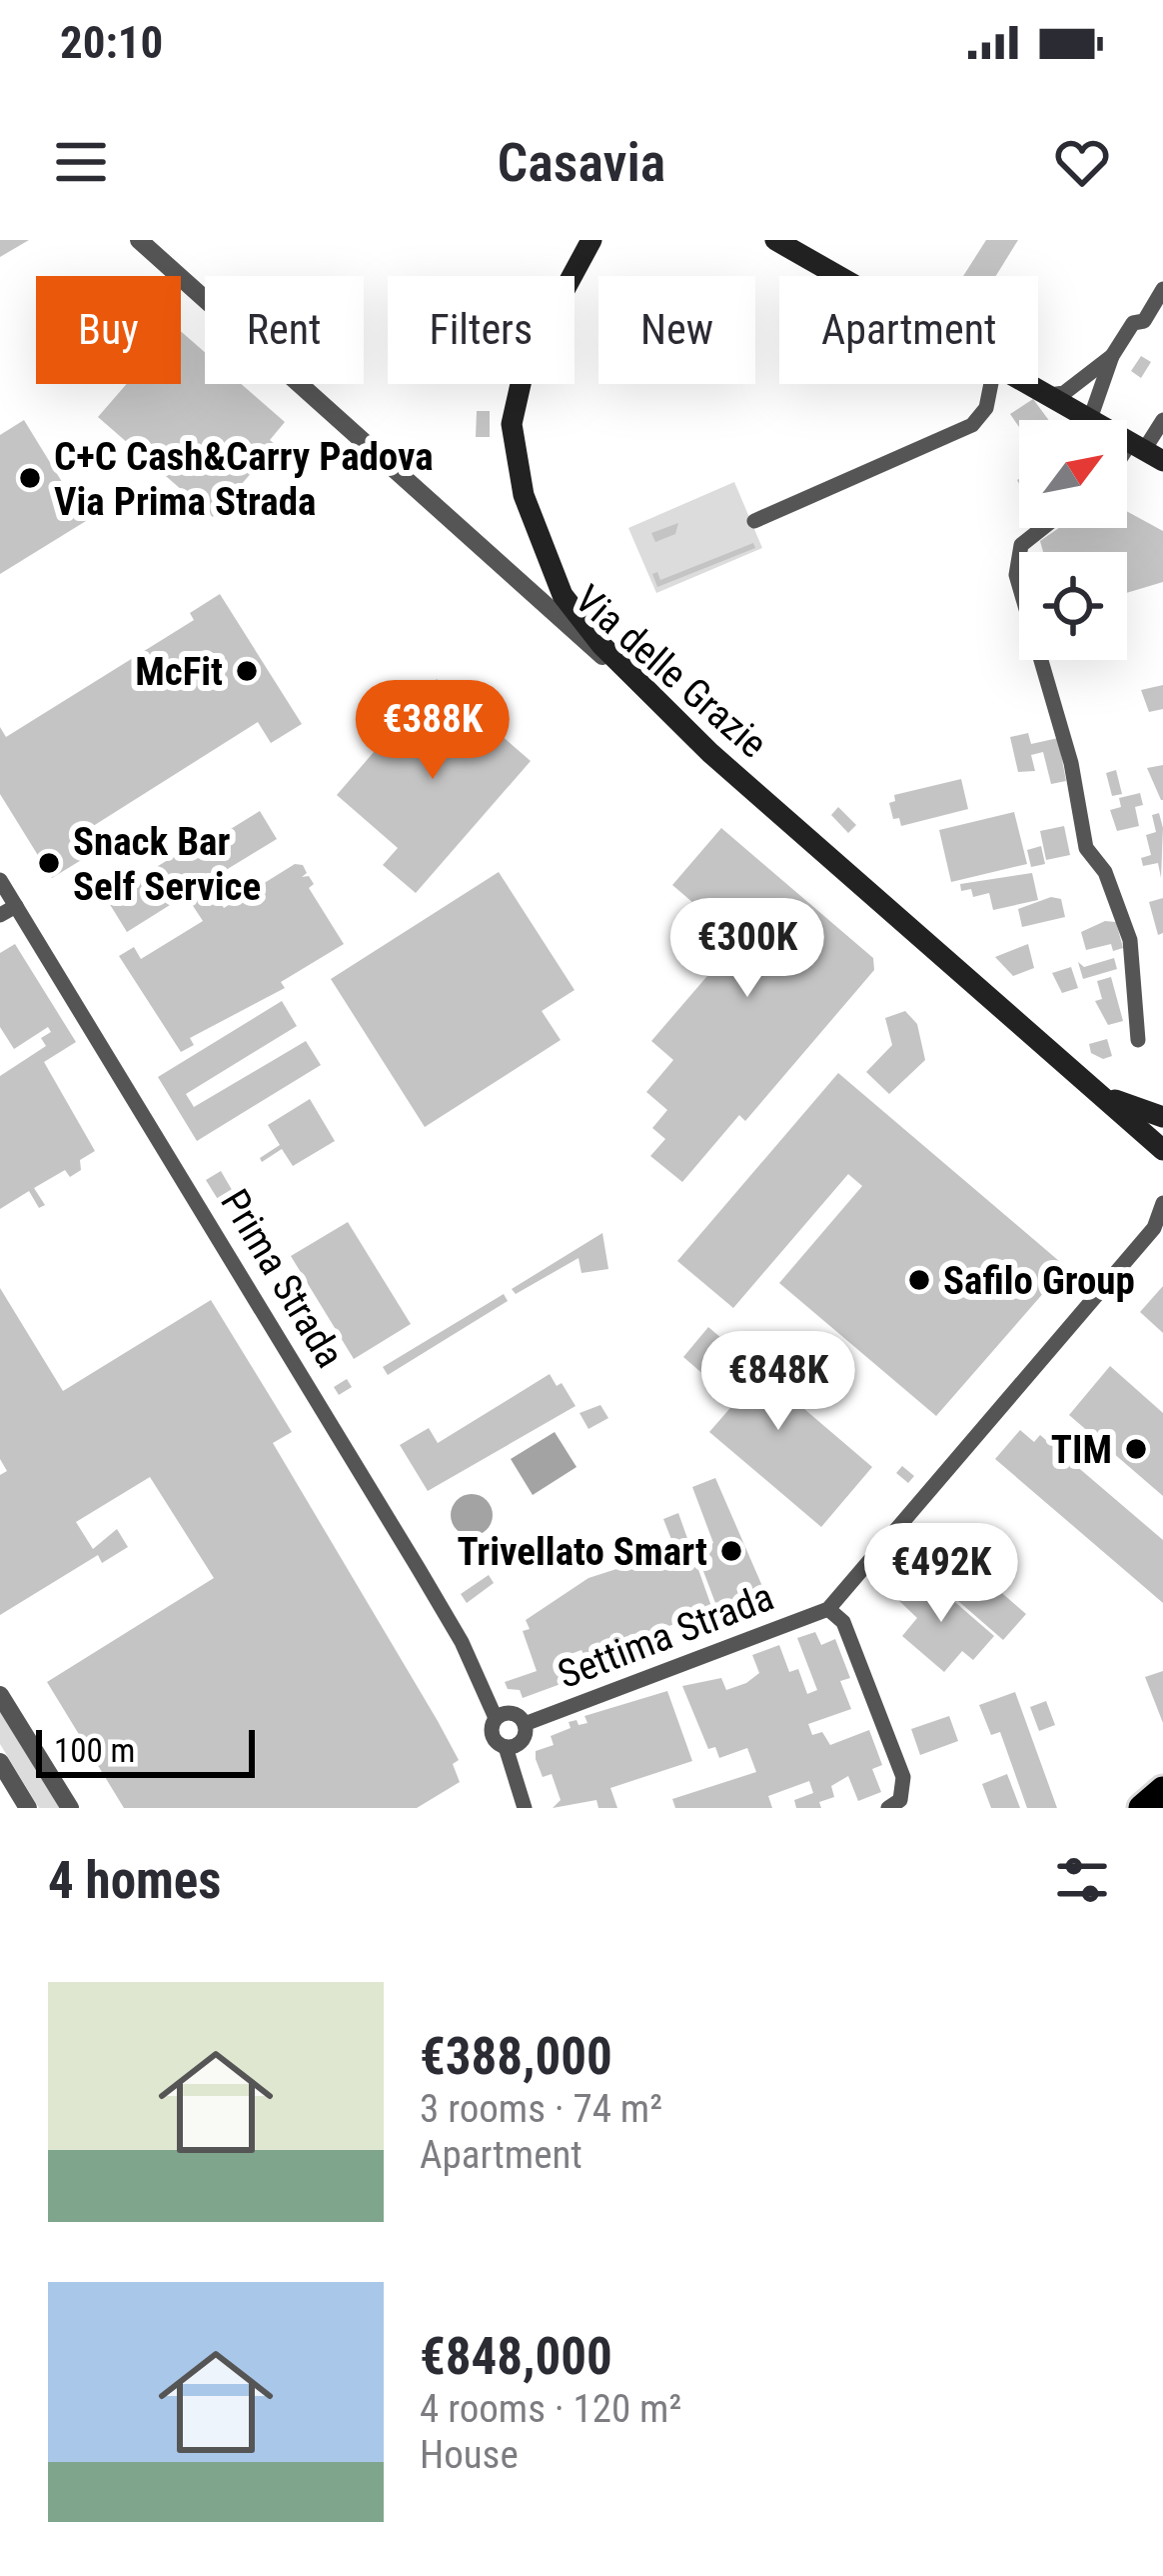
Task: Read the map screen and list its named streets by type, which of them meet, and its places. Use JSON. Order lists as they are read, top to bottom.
{
  "streets": {
    "main road": ["Via delle Grazie"],
    "street": ["Prima Strada", "Settima Strada"]
  },
  "crossings": [
    ["Prima Strada", "Settima Strada"]
  ],
  "places": [
    "C+C Cash&Carry Padova Via Prima Strada",
    "McFit",
    "Snack Bar Self Service",
    "Safilo Group",
    "TIM",
    "Trivellato Smart"
  ],
  "scale_bar": "100 m",
  "north": "top right",
  "page": {
    "status": "20:10",
    "header": "Casavia",
    "chip": [
      "Buy",
      "Rent",
      "Filters",
      "New",
      "Apartment"
    ],
    "price": [
      "€388K",
      "€300K",
      "€848K",
      "€492K"
    ],
    "scale": "100 m",
    "heading": "4 homes",
    "list": [
      {
        "name": "€388,000",
        "note": "3 rooms · 74 m² · Apartment"
      },
      {
        "name": "€848,000",
        "note": "4 rooms · 120 m² · House"
      }
    ]
  }
}
